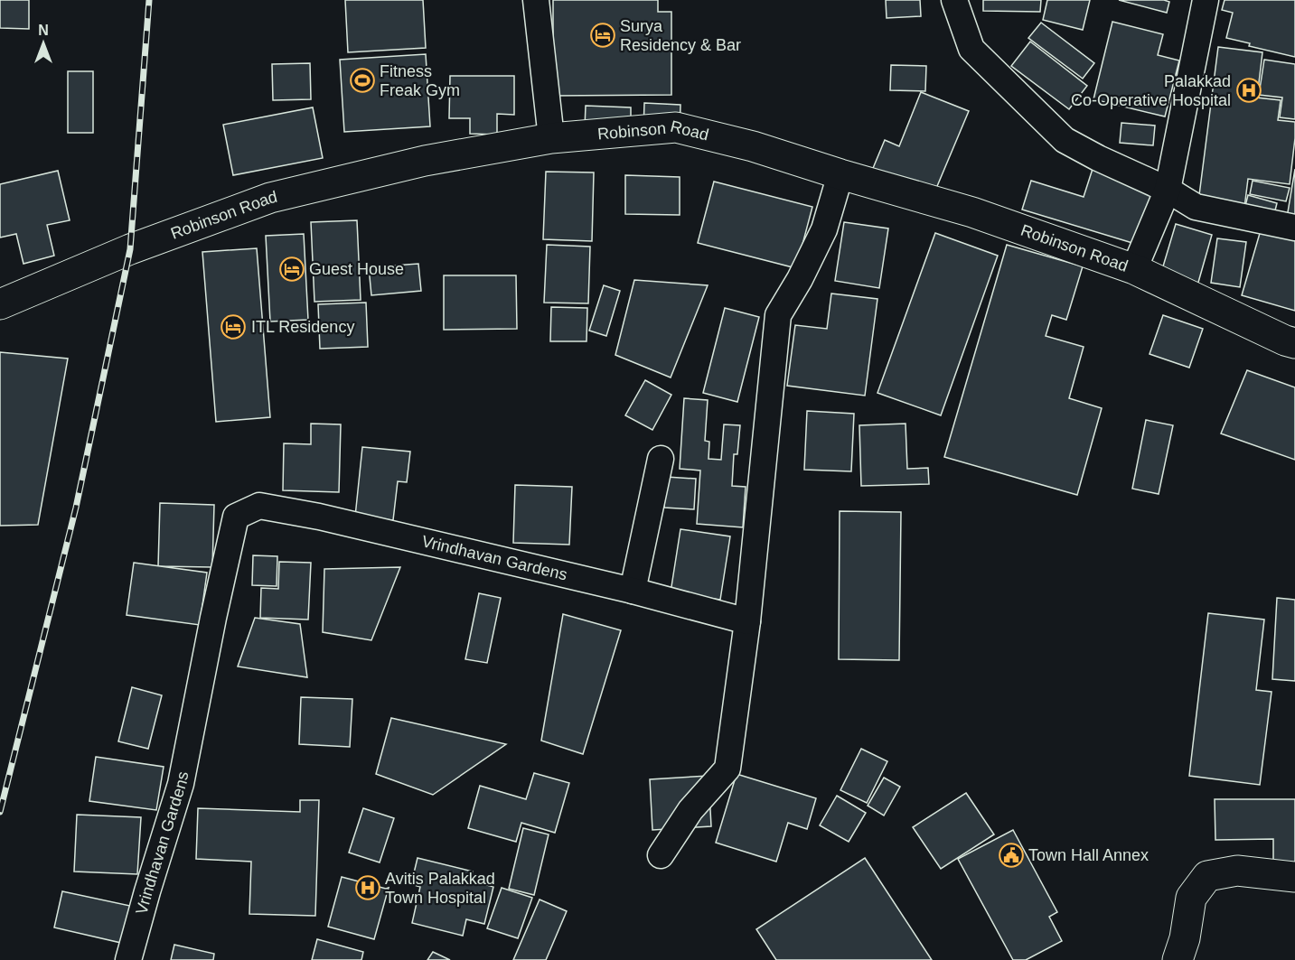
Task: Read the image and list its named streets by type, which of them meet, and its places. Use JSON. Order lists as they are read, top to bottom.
{
  "streets": {
    "street": ["Robinson Road", "Vrindhavan Gardens"]
  },
  "places": {
    "hotel": ["Surya Residency & Bar", "Guest House", "ITL Residency"],
    "sports": ["Fitness Freak Gym"],
    "hospital": ["Palakkad Co-Operative Hospital", "Avitis Palakkad Town Hospital"],
    "public building": ["Town Hall Annex"]
  },
  "north": "top"
}
